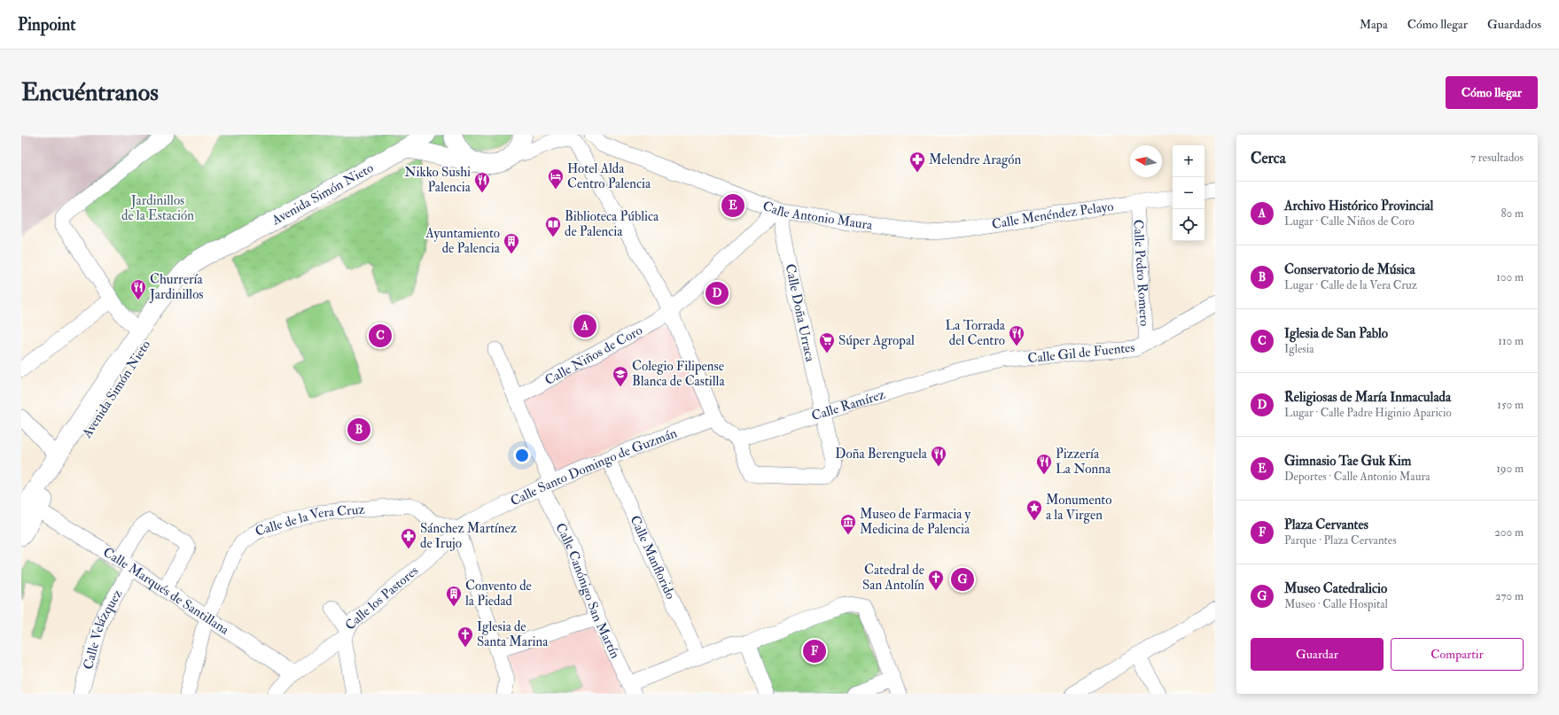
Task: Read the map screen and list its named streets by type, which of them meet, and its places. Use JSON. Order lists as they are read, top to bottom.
{
  "streets": {
    "main road": ["Avenida Simón Nieto"],
    "street": [
      "Calle Antonio Maura",
      "Calle Menéndez Pelayo",
      "Calle Pedro Romero",
      "Calle Doña Urraca",
      "Calle Gil de Fuentes",
      "Calle Niños de Coro",
      "Calle Ramírez",
      "Calle Santo Domingo de Guzmán",
      "Calle de la Vera Cruz",
      "Calle Manflorido",
      "Calle Canónigo San Martín",
      "Calle Marqués de Santillana",
      "Calle los Pastores",
      "Calle Velázquez"
    ]
  },
  "crossings": [
    ["Avenida Simón Nieto", "Calle Marqués de Santillana"],
    ["Calle Antonio Maura", "Calle Menéndez Pelayo"],
    ["Calle Antonio Maura", "Calle Doña Urraca"],
    ["Calle Antonio Maura", "Calle Niños de Coro"],
    ["Calle Menéndez Pelayo", "Calle Pedro Romero"],
    ["Calle Pedro Romero", "Calle Gil de Fuentes"],
    ["Calle Doña Urraca", "Calle Niños de Coro"],
    ["Calle Doña Urraca", "Calle Ramírez"],
    ["Calle Gil de Fuentes", "Calle Ramírez"],
    ["Calle Niños de Coro", "Calle Canónigo San Martín"],
    ["Calle Santo Domingo de Guzmán", "Calle de la Vera Cruz"],
    ["Calle Santo Domingo de Guzmán", "Calle Manflorido"],
    ["Calle Santo Domingo de Guzmán", "Calle Canónigo San Martín"],
    ["Calle Santo Domingo de Guzmán", "Calle los Pastores"],
    ["Calle de la Vera Cruz", "Calle Marqués de Santillana"],
    ["Calle de la Vera Cruz", "Calle los Pastores"],
    ["Calle Marqués de Santillana", "Calle los Pastores"],
    ["Calle Marqués de Santillana", "Calle Velázquez"]
  ],
  "parks": ["Jardinillos de la Estación"],
  "places": {
    "pharmacy": ["Melendre Aragón", "Sánchez Martínez de Irujo"],
    "hotel": ["Hotel Alda Centro Palencia"],
    "restaurant": [
      "Nikko Sushi Palencia",
      "Churrería Jardinillos",
      "La Torrada del Centro",
      "Doña Berenguela",
      "Pizzería La Nonna"
    ],
    "library": ["Biblioteca Pública de Palencia"],
    "building": ["Ayuntamiento de Palencia", "Convento de la Piedad"],
    "supermarket": ["Súper Agropal"],
    "school or university": ["Colegio Filipense Blanca de Castilla"],
    "place": ["Monumento a la Virgen"],
    "museum": ["Museo de Farmacia y Medicina de Palencia"],
    "church": ["Catedral de San Antolín", "Iglesia de Santa Marina"]
  },
  "north": "left",
  "page": {
    "header": "Pinpoint",
    "nav": ["Mapa", "Cómo llegar", "Guardados"],
    "buttons": [
      "Cómo llegar",
      ["Guardar", "Compartir"]
    ],
    "title": "Encuéntranos",
    "heading": ["Cerca", "7 resultados"],
    "map_buttons": ["+", "−"],
    "list": [
      {
        "mark": "A",
        "name": "Archivo Histórico Provincial",
        "note": "Lugar · Calle Niños de Coro",
        "value": "80 m"
      },
      {
        "mark": "B",
        "name": "Conservatorio de Música",
        "note": "Lugar · Calle de la Vera Cruz",
        "value": "100 m"
      },
      {
        "mark": "C",
        "name": "Iglesia de San Pablo",
        "note": "Iglesia",
        "value": "110 m"
      },
      {
        "mark": "D",
        "name": "Religiosas de María Inmaculada",
        "note": "Lugar · Calle Padre Higinio Aparicio",
        "value": "150 m"
      },
      {
        "mark": "E",
        "name": "Gimnasio Tae Guk Kim",
        "note": "Deportes · Calle Antonio Maura",
        "value": "190 m"
      },
      {
        "mark": "F",
        "name": "Plaza Cervantes",
        "note": "Parque · Plaza Cervantes",
        "value": "200 m"
      },
      {
        "mark": "G",
        "name": "Museo Catedralicio",
        "note": "Museo · Calle Hospital",
        "value": "270 m"
      }
    ],
    "pins": [
      "E",
      "D",
      "A",
      "C",
      "B",
      "G",
      "F"
    ]
  }
}
